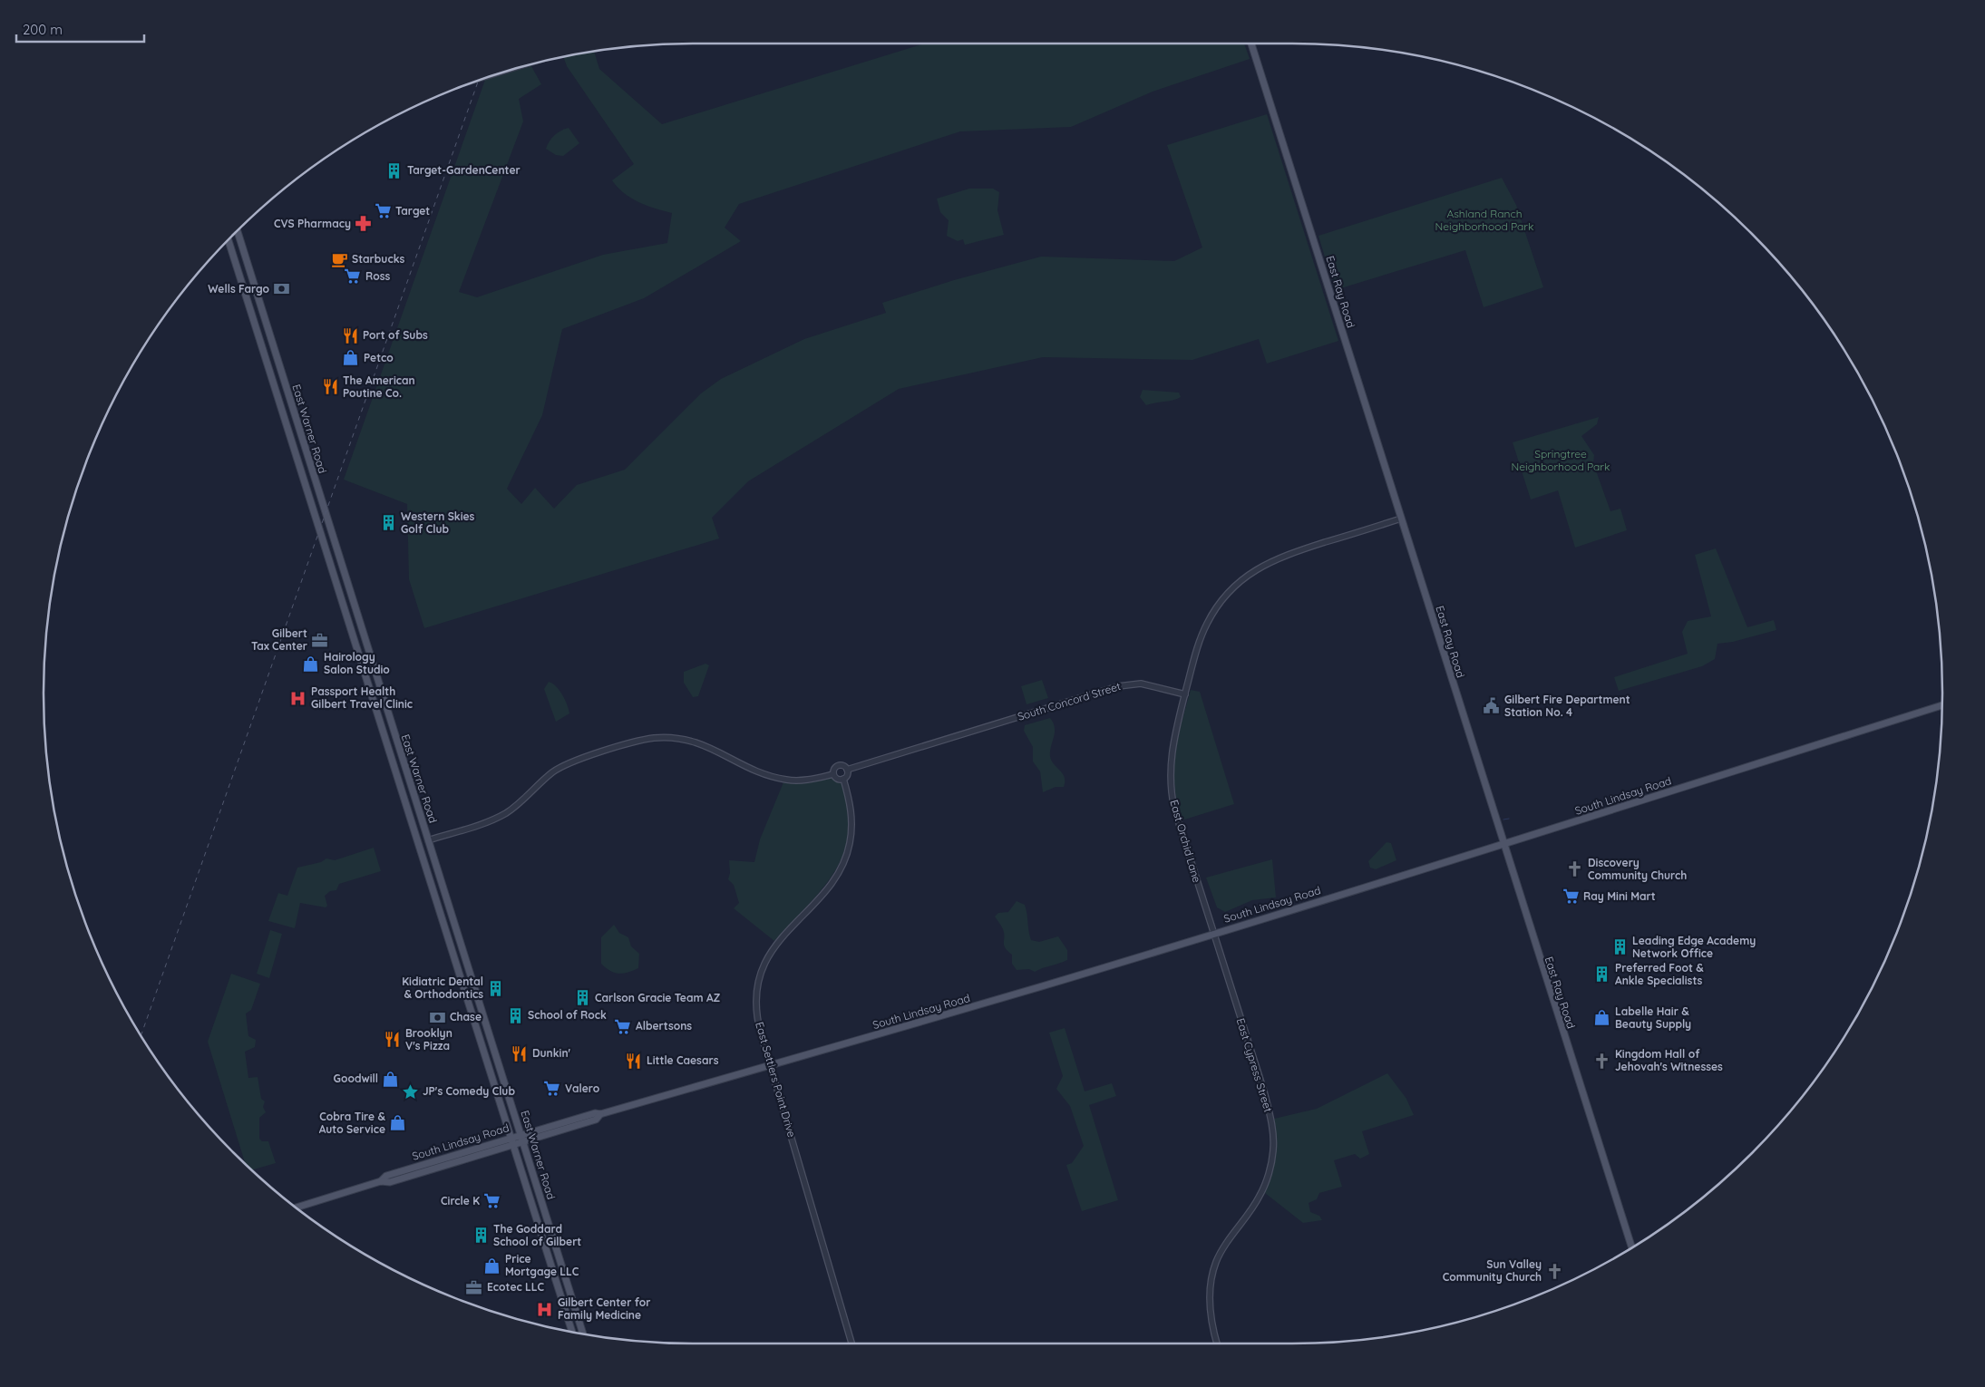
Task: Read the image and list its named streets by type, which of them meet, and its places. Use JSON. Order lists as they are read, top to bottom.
{
  "streets": {
    "main road": ["East Ray Road", "East Warner Road", "South Lindsay Road"],
    "street": [
      "South Concord Street",
      "East Orchid Lane",
      "East Cypress Street",
      "East Settlers Point Drive"
    ]
  },
  "crossings": [
    ["East Ray Road", "South Lindsay Road"],
    ["East Warner Road", "South Lindsay Road"],
    ["South Concord Street", "East Orchid Lane"],
    ["South Concord Street", "East Settlers Point Drive"],
    ["South Lindsay Road", "East Orchid Lane"],
    ["South Lindsay Road", "East Cypress Street"],
    ["South Lindsay Road", "East Settlers Point Drive"],
    ["East Orchid Lane", "East Cypress Street"]
  ],
  "parks": ["Ashland Ranch Neighborhood Park", "Springtree Neighborhood Park"],
  "places": {
    "building": [
      "Target-GardenCenter",
      "Western Skies Golf Club",
      "Leading Edge Academy Network Office",
      "Preferred Foot & Ankle Specialists",
      "Kidiatric Dental & Orthodontics",
      "Carlson Gracie Team AZ",
      "School of Rock",
      "The Goddard School of Gilbert"
    ],
    "supermarket": [
      "Target",
      "Ross",
      "Ray Mini Mart",
      "Albertsons",
      "Valero",
      "Circle K"
    ],
    "pharmacy": ["CVS Pharmacy"],
    "cafe": ["Starbucks"],
    "bank": ["Wells Fargo", "Chase"],
    "restaurant": [
      "Port of Subs",
      "The American Poutine Co.",
      "Brooklyn V's Pizza",
      "Dunkin'",
      "Little Caesars"
    ],
    "shop": [
      "Petco",
      "Hairology Salon Studio",
      "Labelle Hair & Beauty Supply",
      "Goodwill",
      "Cobra Tire & Auto Service",
      "Price Mortgage LLC"
    ],
    "office": ["Gilbert Tax Center", "Ecotec LLC"],
    "hospital": ["Passport Health Gilbert Travel Clinic", "Gilbert Center for Family Medicine"],
    "public building": ["Gilbert Fire Department Station No. 4"],
    "church": ["Discovery Community Church", "Kingdom Hall of Jehovah's Witnesses", "Sun Valley Community Church"],
    "place": ["JP's Comedy Club"]
  },
  "scale_bar": "200 m"
}
